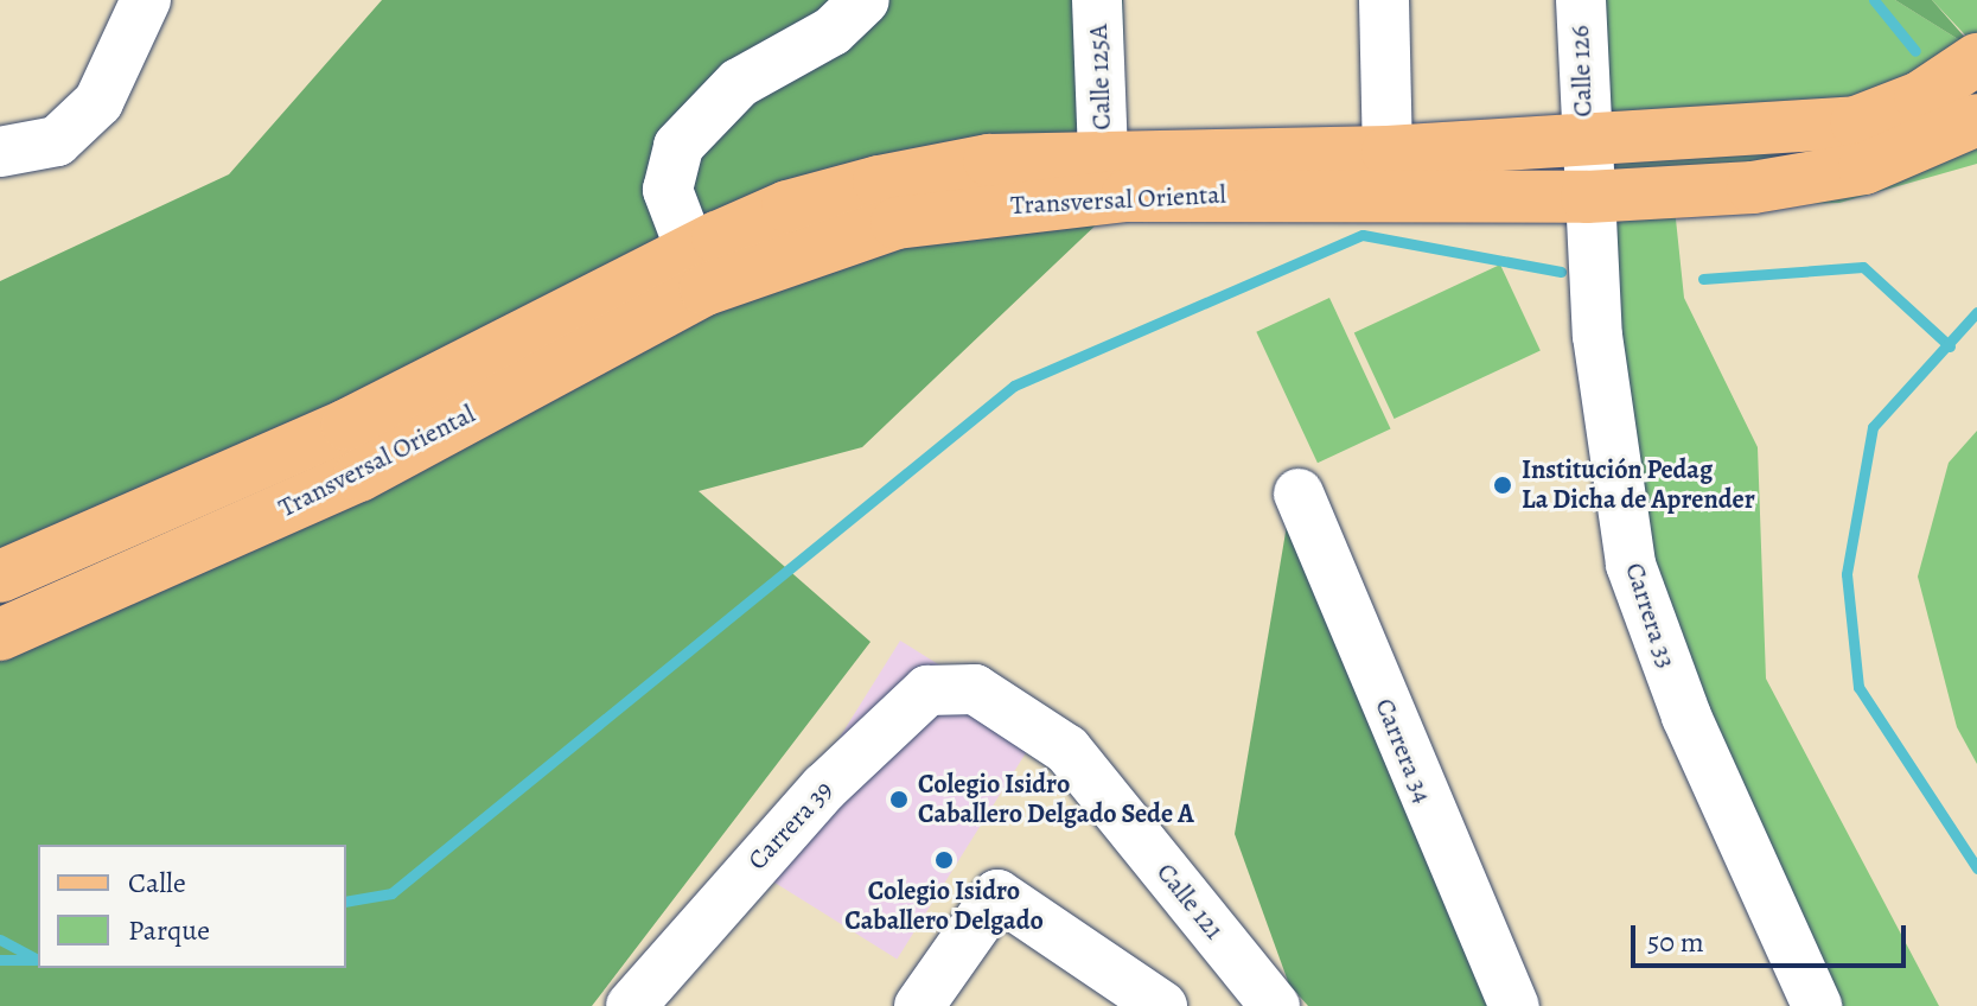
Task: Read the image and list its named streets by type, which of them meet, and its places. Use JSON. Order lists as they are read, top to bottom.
{
  "streets": {
    "main road": ["Transversal Oriental"],
    "street": [
      "Calle 126",
      "Calle 125A",
      "Carrera 33",
      "Carrera 34",
      "Carrera 39",
      "Calle 121"
    ]
  },
  "crossings": [
    ["Calle 126", "Transversal Oriental"],
    ["Calle 126", "Carrera 33"],
    ["Calle 125A", "Transversal Oriental"],
    ["Transversal Oriental", "Carrera 33"],
    ["Carrera 39", "Calle 121"]
  ],
  "places": ["Institución Pedag La Dicha de Aprender", "Colegio Isidro Caballero Delgado Sede A", "Colegio Isidro Caballero Delgado"],
  "legend": ["Calle", "Parque"],
  "scale_bar": "50 m"
}
